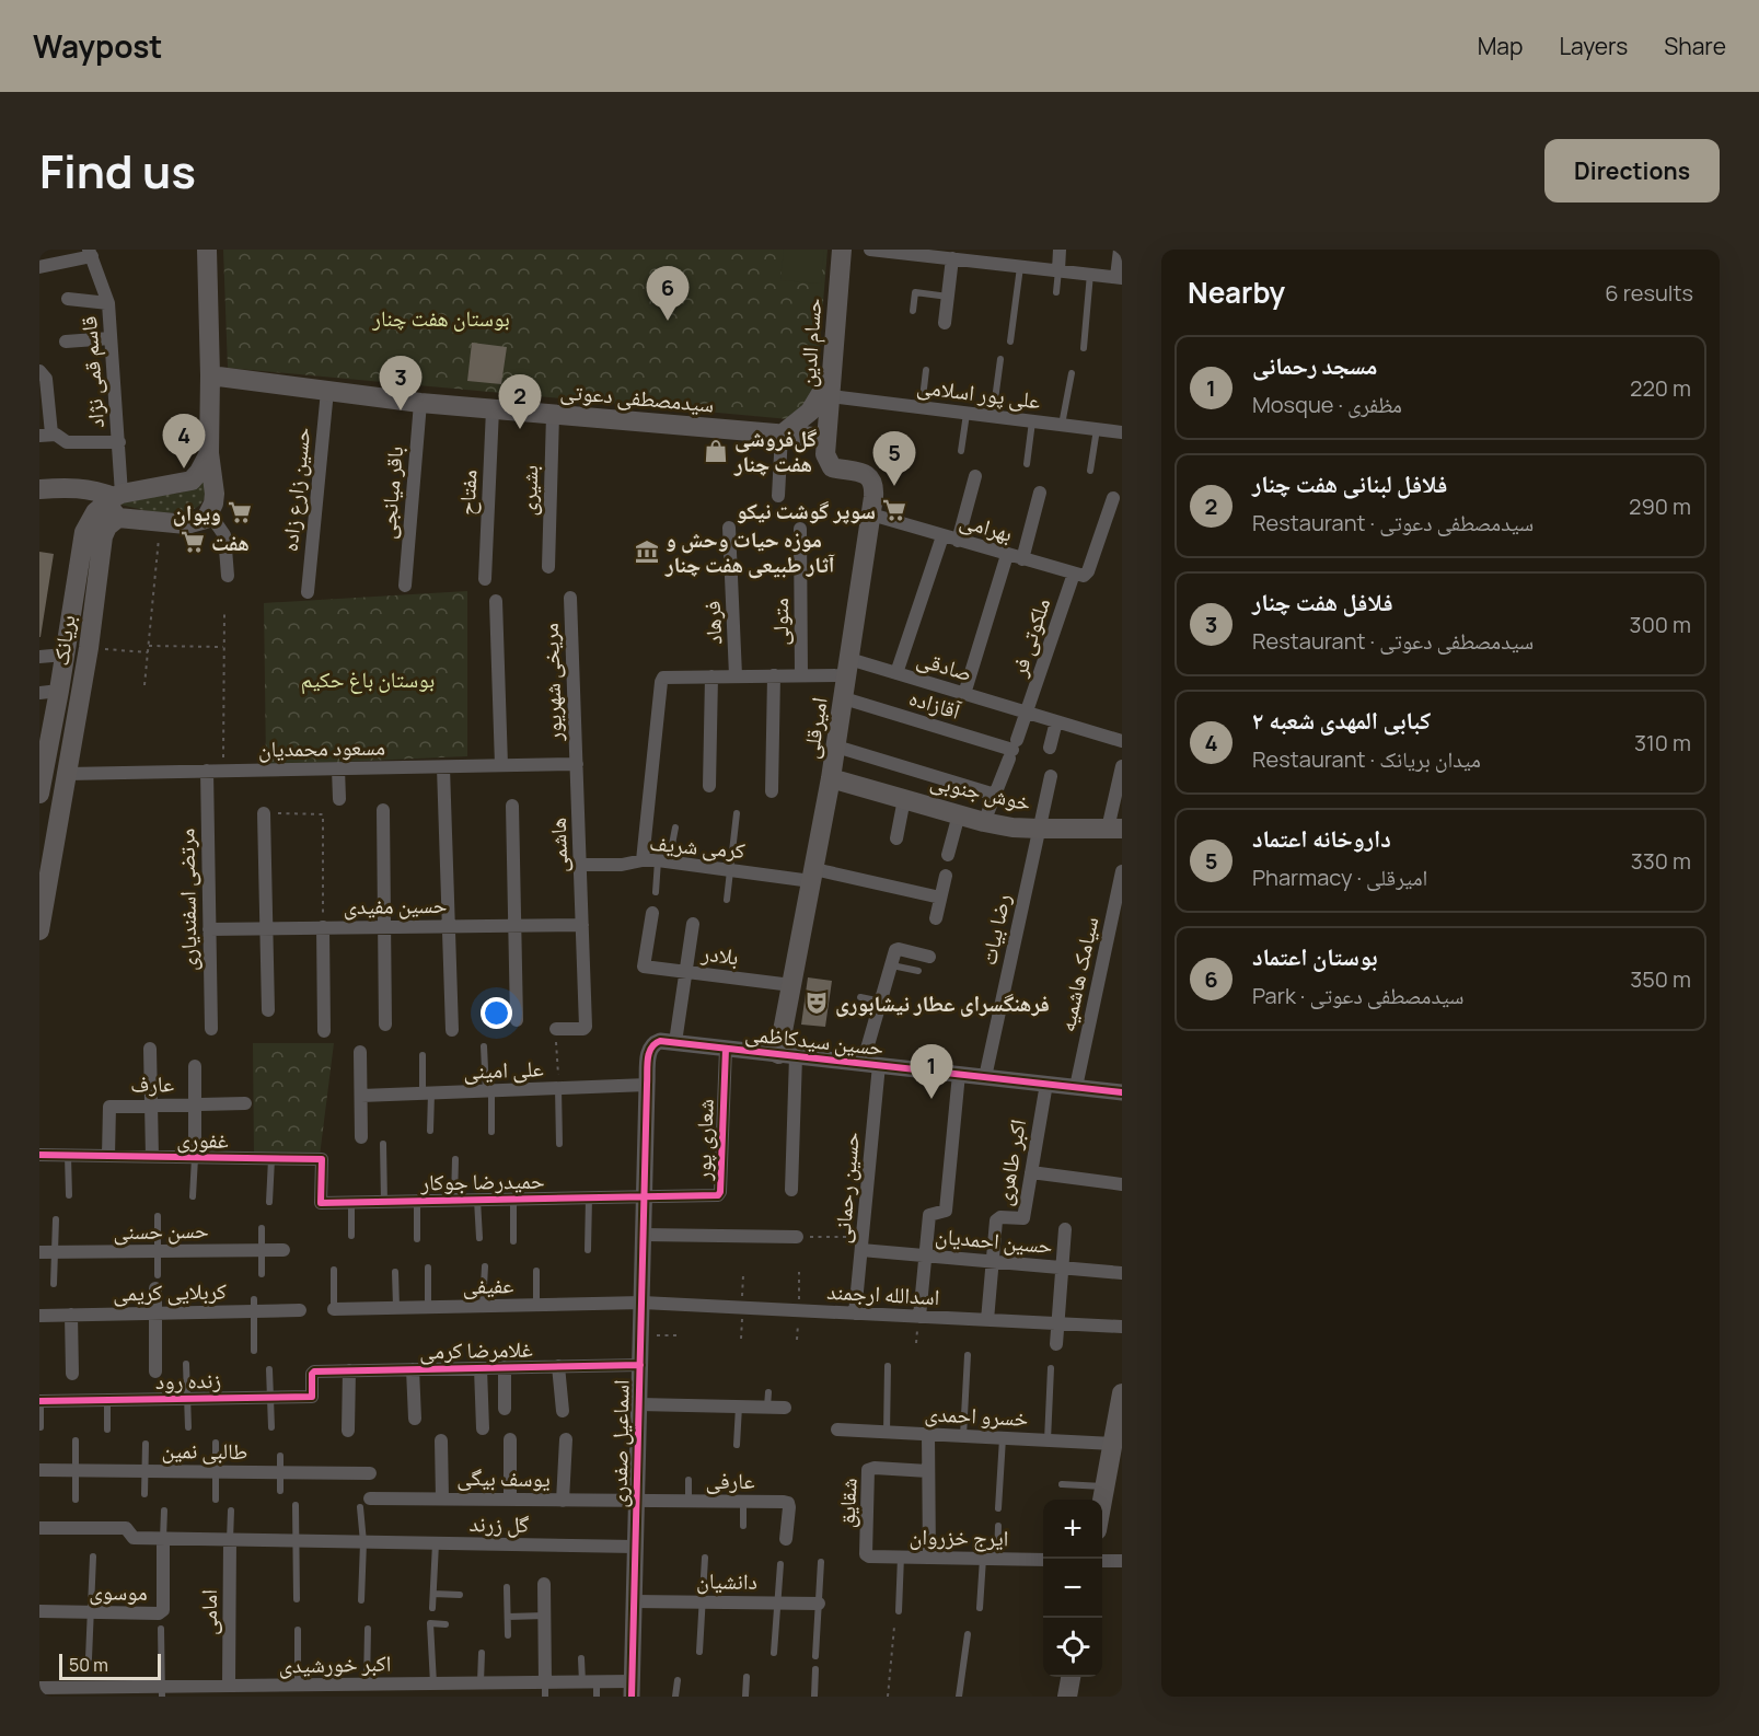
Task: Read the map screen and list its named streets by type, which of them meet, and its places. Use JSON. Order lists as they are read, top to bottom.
{
  "streets": {
    "main road": [
      "حسام الدین",
      "سیدمصطفی دعوتی",
      "بریانک",
      "امیرقلی",
      "خوش جنوبی"
    ],
    "street": [
      "قاسم قمی نژاد",
      "علی پور اسلامی",
      "حسین زارع زاده",
      "بشیری",
      "باقر میانجی",
      "مفتاح",
      "بهرامی",
      "متولی",
      "فرهاد",
      "ملکوتی فر",
      "صادقی",
      "مریخی شهریور",
      "آقازاده",
      "مسعود محمدیان",
      "هاشمی",
      "کرمی شریف",
      "مرتضی اسفندیاری",
      "حسین مفیدی",
      "رضا بیات",
      "بلادر",
      "سیامک هاشمیه",
      "حسین سیدکاظمی",
      "علی امینی",
      "عارف",
      "غفوری",
      "شعاری پور",
      "اکبر طاهری",
      "حمیدرضا جوکار",
      "حسین رحمانی",
      "حسن حسنی",
      "حسین احمدیان",
      "عفیفی",
      "کربلایی کریمی",
      "اسدالله ارجمند",
      "غلامرضا کرمی",
      "زنده رود",
      "خسرو احمدی",
      "اسماعیل صفدری",
      "طالبی نمین",
      "یوسف بیگی",
      "عارفی",
      "شقایق",
      "گل زرند",
      "ایرج خزروان",
      "دانشیان",
      "موسوی",
      "امامی",
      "اکبر خورشیدی"
    ]
  },
  "crossings": [
    ["حسام الدین", "علی پور اسلامی"],
    ["حسام الدین", "سیدمصطفی دعوتی"],
    ["حسام الدین", "امیرقلی"],
    ["قاسم قمی نژاد", "بریانک"],
    ["سیدمصطفی دعوتی", "حسین زارع زاده"],
    ["سیدمصطفی دعوتی", "بشیری"],
    ["سیدمصطفی دعوتی", "باقر میانجی"],
    ["سیدمصطفی دعوتی", "مفتاح"],
    ["سیدمصطفی دعوتی", "امیرقلی"],
    ["بهرامی", "ملکوتی فر"],
    ["بهرامی", "امیرقلی"],
    ["متولی", "صادقی"],
    ["فرهاد", "صادقی"],
    ["ملکوتی فر", "صادقی"],
    ["ملکوتی فر", "آقازاده"],
    ["ملکوتی فر", "خوش جنوبی"],
    ["بریانک", "مسعود محمدیان"],
    ["صادقی", "امیرقلی"],
    ["صادقی", "کرمی شریف"],
    ["مریخی شهریور", "مسعود محمدیان"],
    ["مریخی شهریور", "هاشمی"],
    ["آقازاده", "امیرقلی"],
    ["امیرقلی", "خوش جنوبی"],
    ["امیرقلی", "کرمی شریف"],
    ["امیرقلی", "بلادر"],
    ["امیرقلی", "حسین سیدکاظمی"],
    ["مسعود محمدیان", "هاشمی"],
    ["مسعود محمدیان", "مرتضی اسفندیاری"],
    ["خوش جنوبی", "رضا بیات"],
    ["هاشمی", "کرمی شریف"],
    ["هاشمی", "حسین مفیدی"],
    ["مرتضی اسفندیاری", "حسین مفیدی"],
    ["رضا بیات", "حسین سیدکاظمی"],
    ["سیامک هاشمیه", "حسین سیدکاظمی"],
    ["حسین سیدکاظمی", "شعاری پور"],
    ["حسین سیدکاظمی", "اکبر طاهری"],
    ["حسین سیدکاظمی", "حسین رحمانی"],
    ["حسین سیدکاظمی", "اسماعیل صفدری"],
    ["علی امینی", "اسماعیل صفدری"],
    ["عارف", "غفوری"],
    ["غفوری", "حمیدرضا جوکار"],
    ["شعاری پور", "حمیدرضا جوکار"],
    ["شعاری پور", "اسماعیل صفدری"],
    ["اکبر طاهری", "حسین احمدیان"],
    ["حمیدرضا جوکار", "اسماعیل صفدری"],
    ["حسین رحمانی", "حسین احمدیان"],
    ["حسین رحمانی", "اسدالله ارجمند"],
    ["عفیفی", "اسدالله ارجمند"],
    ["عفیفی", "اسماعیل صفدری"],
    ["اسدالله ارجمند", "اسماعیل صفدری"],
    ["غلامرضا کرمی", "زنده رود"],
    ["غلامرضا کرمی", "اسماعیل صفدری"],
    ["اسماعیل صفدری", "یوسف بیگی"],
    ["اسماعیل صفدری", "عارفی"],
    ["اسماعیل صفدری", "گل زرند"],
    ["اسماعیل صفدری", "دانشیان"],
    ["اسماعیل صفدری", "اکبر خورشیدی"],
    ["یوسف بیگی", "عارفی"],
    ["شقایق", "ایرج خزروان"],
    ["گل زرند", "موسوی"],
    ["گل زرند", "امامی"],
    ["امامی", "اکبر خورشیدی"]
  ],
  "parks": ["بوستان هفت چنار", "بوستان باغ حکیم"],
  "places": {
    "shop": ["گل‌فروشی هفت چنار"],
    "supermarket": ["سوپر گوشت نیکو", "ویوان", "هفت"],
    "museum": ["موزه حیات وحش و آثار طبیعی هفت چنار"],
    "theatre": ["فرهنگسرای عطار نیشابوری"]
  },
  "scale_bar": "50 m",
  "page": {
    "header": "Waypost",
    "nav": ["Map", "Layers", "Share"],
    "title": "Find us",
    "buttons": "Directions",
    "heading": ["Nearby", "6 results"],
    "pins": [
      "6",
      "3",
      "2",
      "4",
      "5",
      "1"
    ],
    "list": [
      {
        "mark": "1",
        "name": "مسجد رحمانی",
        "note": "Mosque · مظفری",
        "value": "220 m"
      },
      {
        "mark": "2",
        "name": "فلافل لبنانی هفت چنار",
        "note": "Restaurant · سیدمصطفی دعوتی",
        "value": "290 m"
      },
      {
        "mark": "3",
        "name": "فلافل هفت چنار",
        "note": "Restaurant · سیدمصطفی دعوتی",
        "value": "300 m"
      },
      {
        "mark": "4",
        "name": "کبابی المهدی شعبه ۲",
        "note": "Restaurant · میدان بریانک",
        "value": "310 m"
      },
      {
        "mark": "5",
        "name": "داروخانه اعتماد",
        "note": "Pharmacy · امیرقلی",
        "value": "330 m"
      },
      {
        "mark": "6",
        "name": "بوستان اعتماد",
        "note": "Park · سیدمصطفی دعوتی",
        "value": "350 m"
      }
    ],
    "map_buttons": ["+", "−"],
    "scale": "50 m"
  }
}
